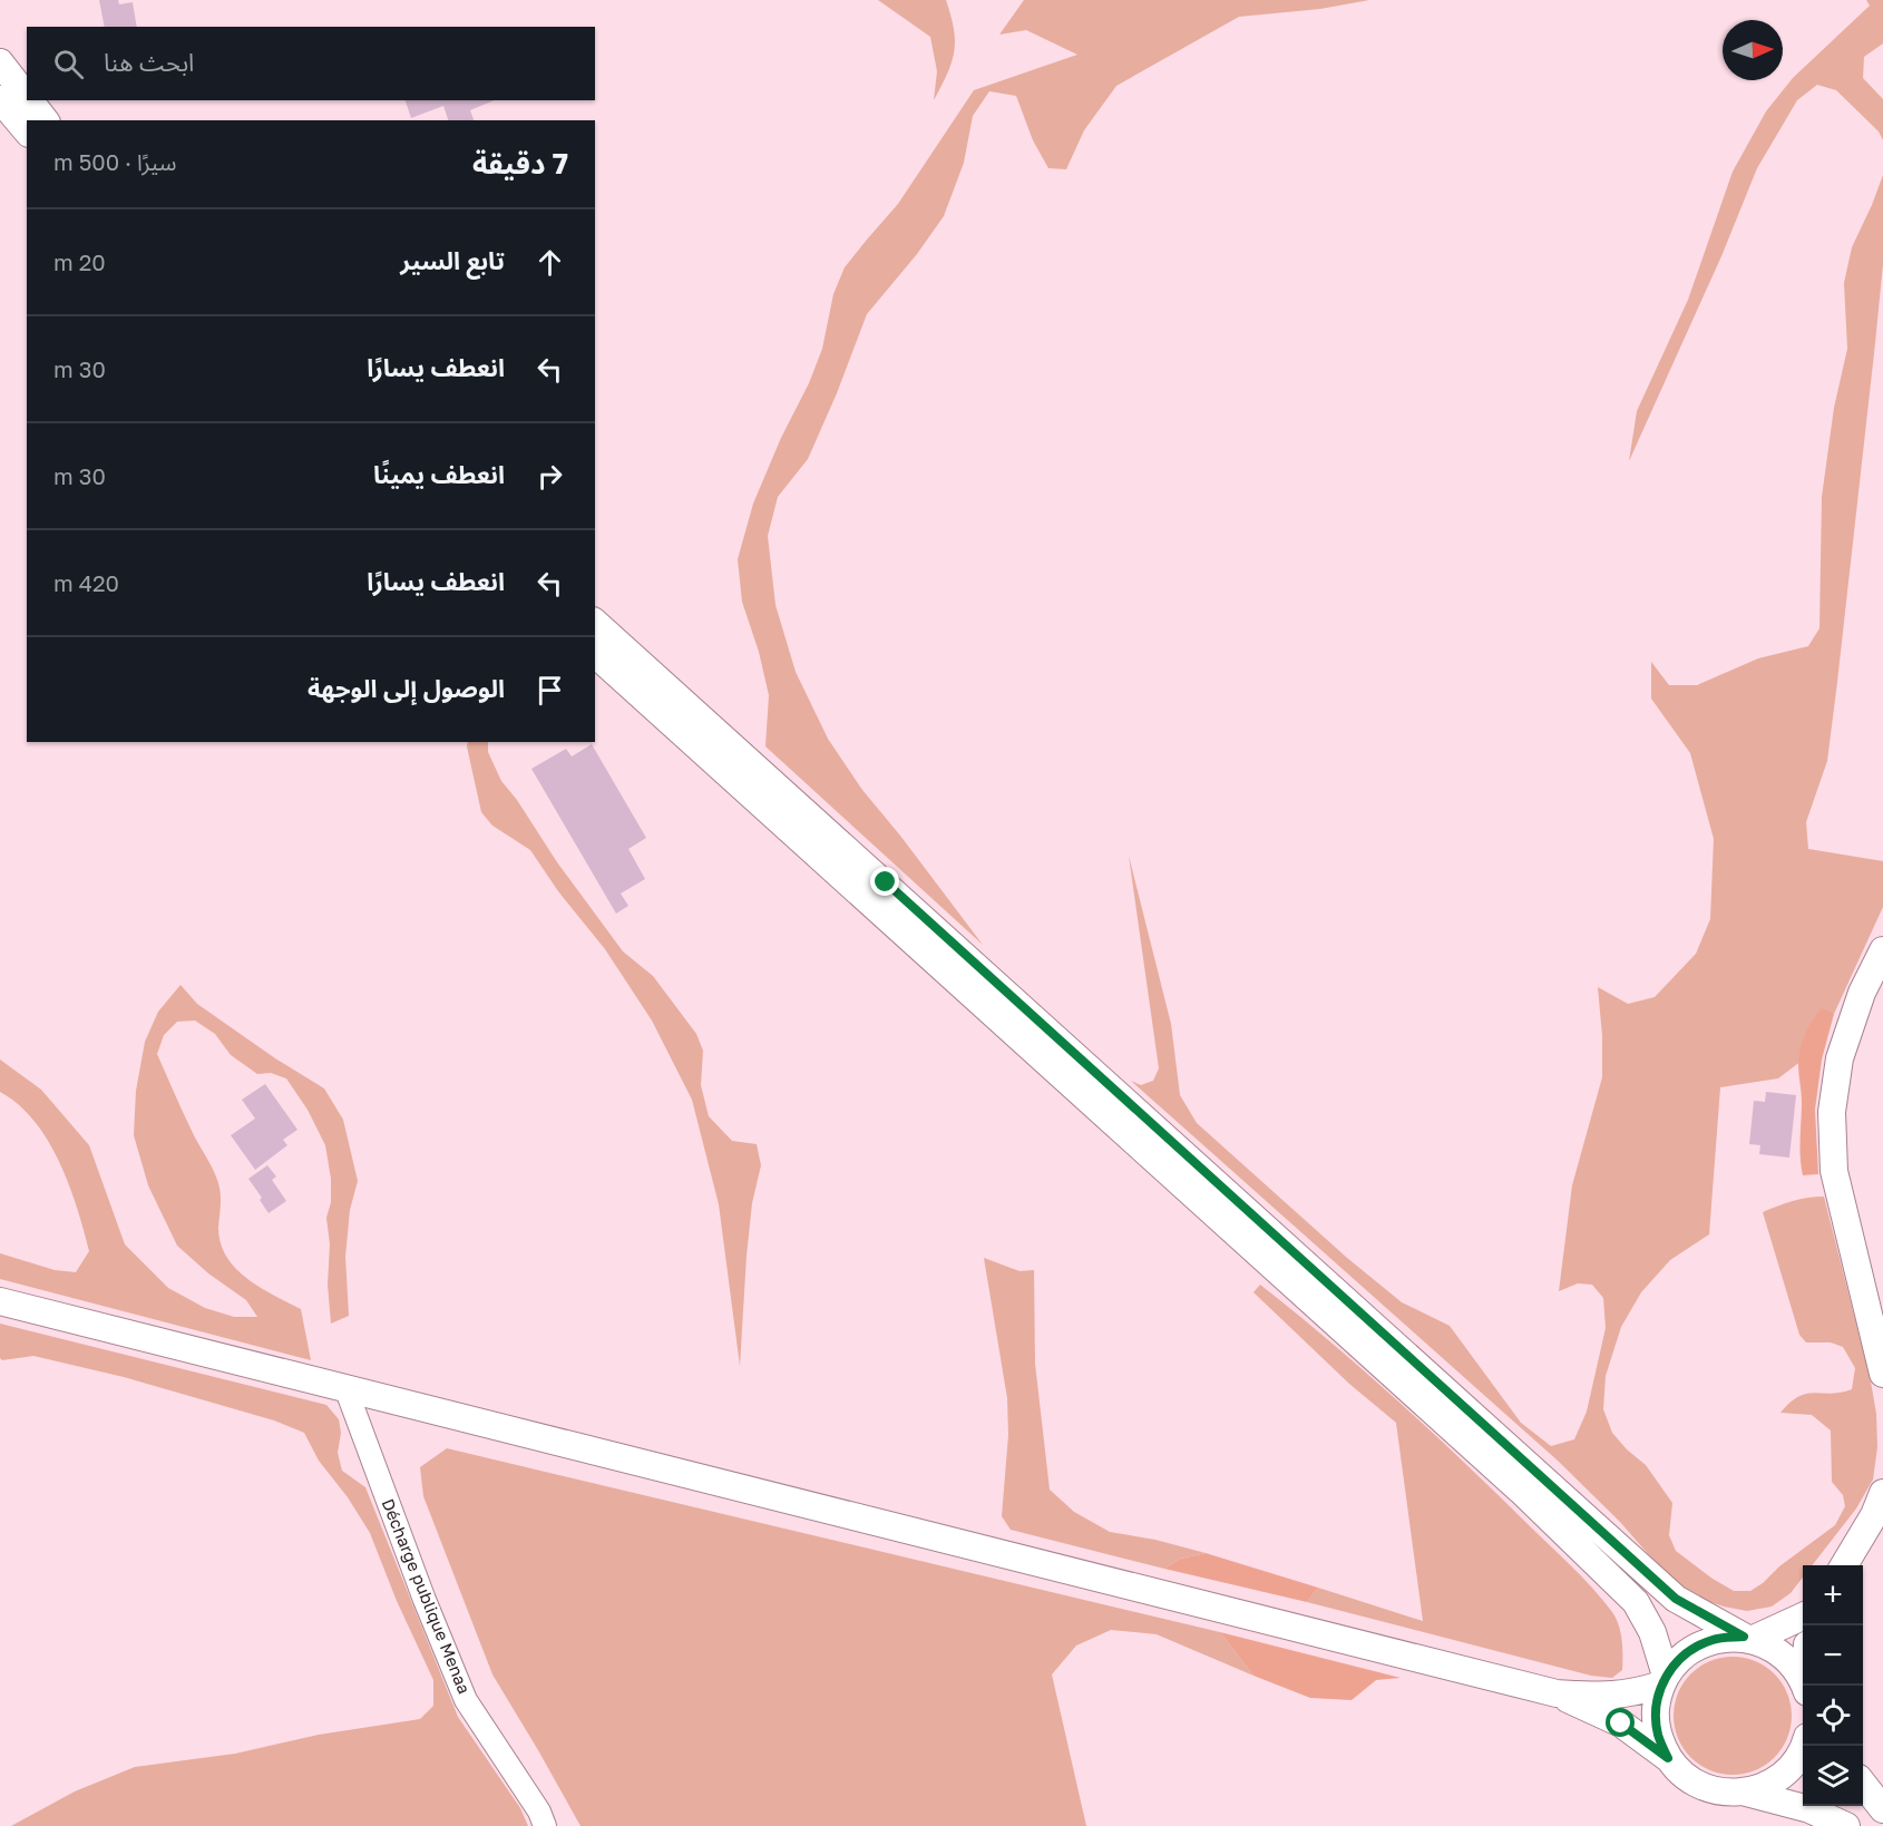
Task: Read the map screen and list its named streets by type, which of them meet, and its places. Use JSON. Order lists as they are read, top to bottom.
{
  "streets": {
    "street": ["Décharge publique Menaa"]
  },
  "north": "right",
  "page": {
    "search": "ابحث هنا",
    "heading": ["7 دقيقة", "سيرًا · 500 m"],
    "list": [
      ["تابع السير", "20 m"],
      ["انعطف يسارًا", "30 m"],
      ["انعطف يمينًا", "30 m"],
      ["انعطف يسارًا", "420 m"],
      "الوصول إلى الوجهة"
    ],
    "map_buttons": ["+", "−"]
  }
}
